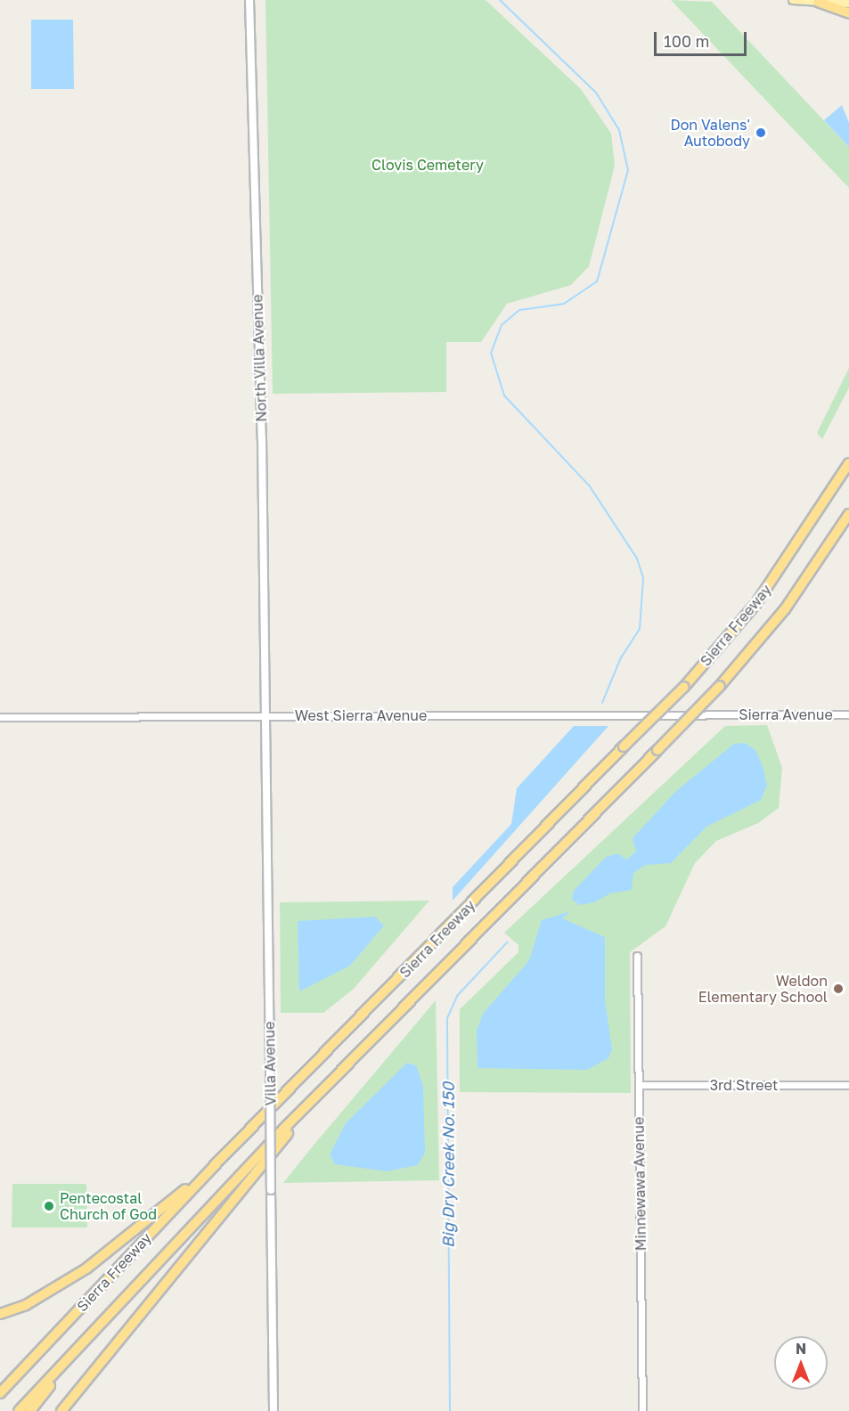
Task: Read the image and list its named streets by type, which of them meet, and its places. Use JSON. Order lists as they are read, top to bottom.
{
  "streets": {
    "highway": ["Sierra Freeway"],
    "main road": ["North Villa Avenue", "Villa Avenue"],
    "street": [
      "Sierra Avenue",
      "West Sierra Avenue",
      "3rd Street",
      "Minnewawa Avenue"
    ]
  },
  "crossings": [
    ["North Villa Avenue", "West Sierra Avenue"],
    ["North Villa Avenue", "Villa Avenue"],
    ["Sierra Avenue", "West Sierra Avenue"],
    ["West Sierra Avenue", "Villa Avenue"],
    ["3rd Street", "Minnewawa Avenue"]
  ],
  "water": ["Big Dry Creek No. 150"],
  "parks": ["Clovis Cemetery"],
  "places": ["Don Valens' Autobody", "Weldon Elementary School", "Pentecostal Church of God"],
  "scale_bar": "100 m",
  "north": "top"
}
